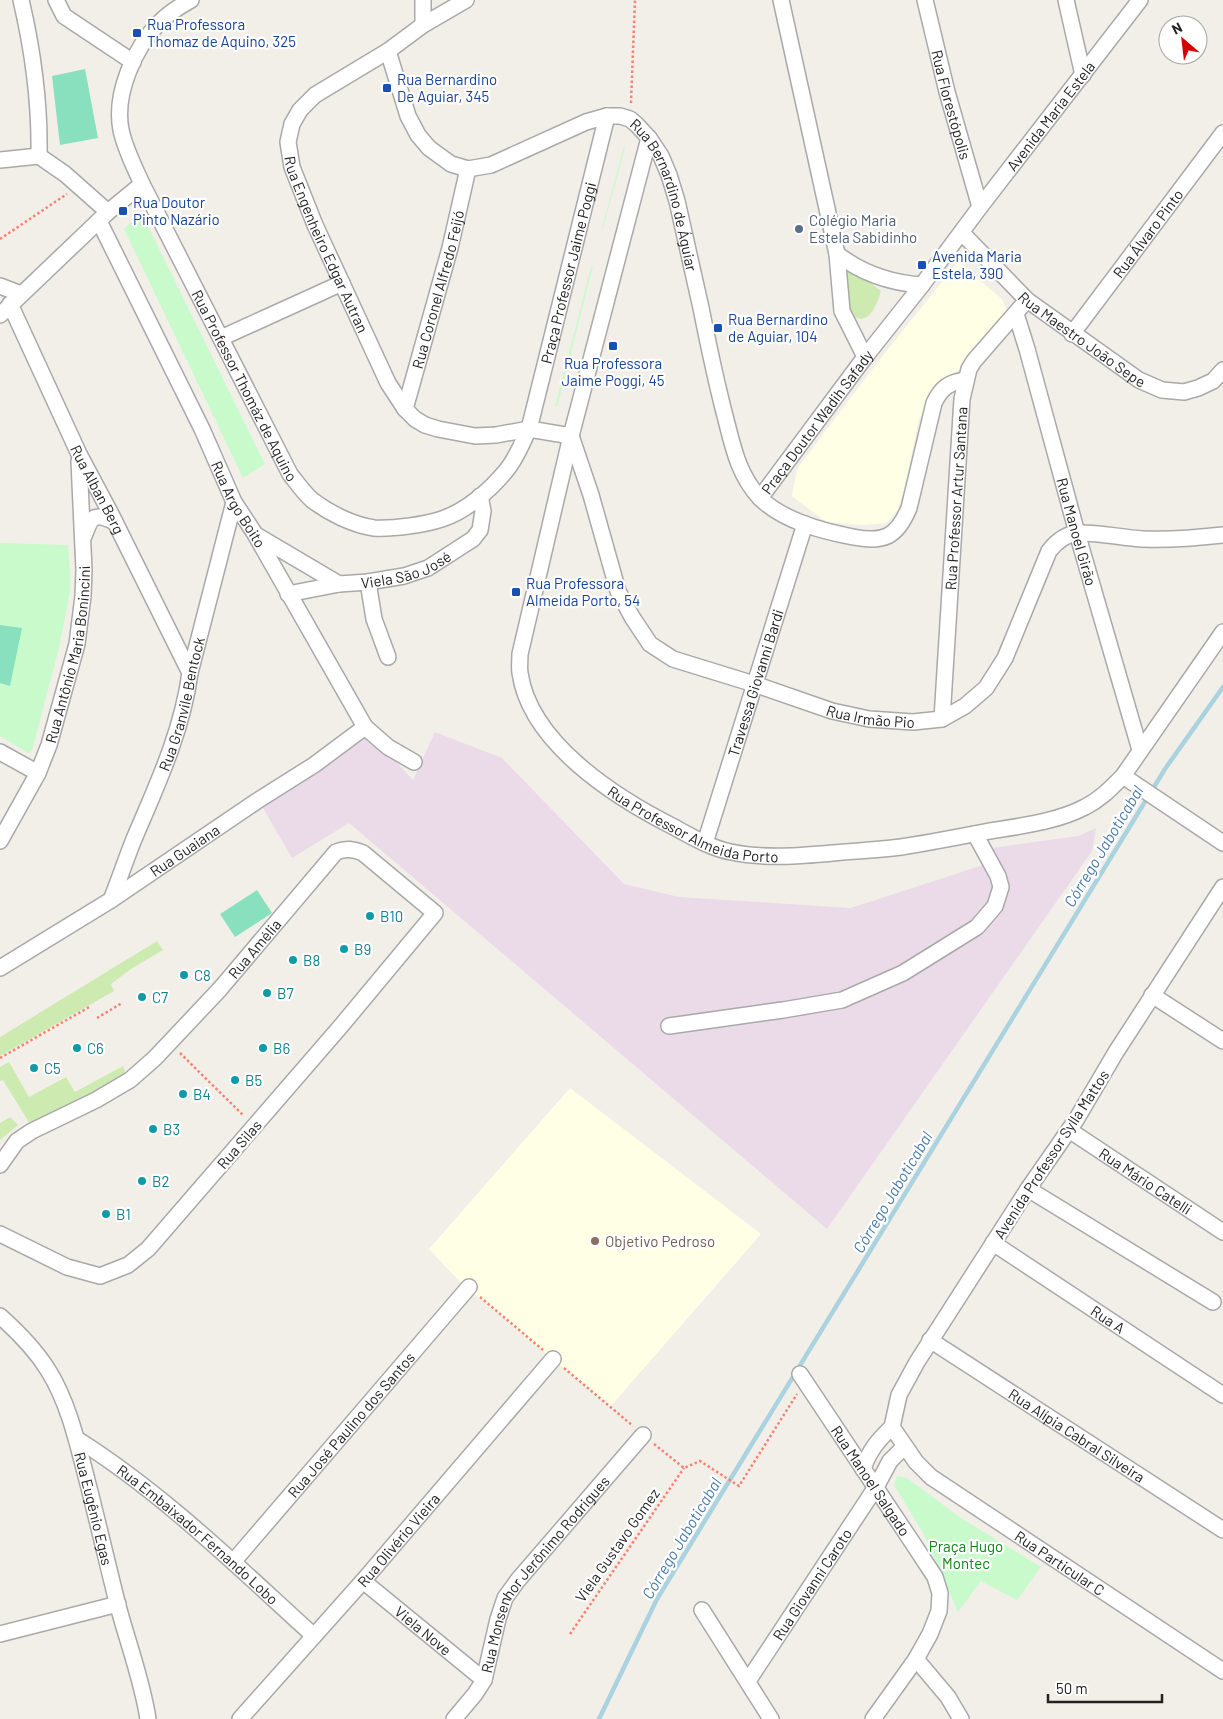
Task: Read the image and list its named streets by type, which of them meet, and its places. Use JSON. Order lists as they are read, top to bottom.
{
  "streets": {
    "street": [
      "Rua Florestópolis",
      "Avenida Maria Estela",
      "Rua Bernardino de Águiar",
      "Rua Álvaro Pinto",
      "Rua Engenheiro Edgar Autran",
      "Praça Professor Jaime Poggi",
      "Rua Coronel Alfredo Feijó",
      "Rua Maestro João Sepe",
      "Rua Professor Thomáz de Aquino",
      "Praça Doutor Wadih Safady",
      "Rua Alban Berg",
      "Rua Professor Artur Santana",
      "Rua Argo Boito",
      "Rua Manoel Girão",
      "Viela São José",
      "Rua Antônio Maria Bonincini",
      "Travessa Giovanni Bardi",
      "Rua Granvile Bentock",
      "Rua Irmão Pio",
      "Rua Professor Almeida Porto",
      "Rua Guaiana",
      "Rua Amélia",
      "Rua Silas",
      "Avenida Professor Sylla Mattos",
      "Rua Mário Catelli",
      "Rua A",
      "Rua José Paulino dos Santos",
      "Rua Alípia Cabral Silveira",
      "Rua Manoel Salgado",
      "Rua Eugênio Egas",
      "Rua Embaixador Fernando Lobo",
      "Rua Olivério Vieira",
      "Rua Particular C",
      "Rua Monsenhor Jerônimo Rodrigues",
      "Rua Giovanni Caroto",
      "Viela Nove"
    ],
    "path": ["Viela Gustavo Gomez"]
  },
  "crossings": [
    ["Rua Florestópolis", "Avenida Maria Estela"],
    ["Avenida Maria Estela", "Rua Maestro João Sepe"],
    ["Avenida Maria Estela", "Praça Doutor Wadih Safady"],
    ["Rua Bernardino de Águiar", "Rua Engenheiro Edgar Autran"],
    ["Rua Bernardino de Águiar", "Praça Professor Jaime Poggi"],
    ["Rua Bernardino de Águiar", "Rua Coronel Alfredo Feijó"],
    ["Rua Bernardino de Águiar", "Praça Doutor Wadih Safady"],
    ["Rua Álvaro Pinto", "Rua Maestro João Sepe"],
    ["Rua Engenheiro Edgar Autran", "Praça Professor Jaime Poggi"],
    ["Rua Engenheiro Edgar Autran", "Rua Coronel Alfredo Feijó"],
    ["Rua Engenheiro Edgar Autran", "Rua Professor Thomáz de Aquino"],
    ["Praça Professor Jaime Poggi", "Rua Professor Thomáz de Aquino"],
    ["Rua Maestro João Sepe", "Praça Doutor Wadih Safady"],
    ["Rua Maestro João Sepe", "Rua Professor Artur Santana"],
    ["Rua Professor Thomáz de Aquino", "Viela São José"],
    ["Praça Doutor Wadih Safady", "Rua Professor Artur Santana"],
    ["Praça Doutor Wadih Safady", "Travessa Giovanni Bardi"],
    ["Rua Alban Berg", "Rua Antônio Maria Bonincini"],
    ["Rua Alban Berg", "Rua Granvile Bentock"],
    ["Rua Professor Artur Santana", "Rua Manoel Girão"],
    ["Rua Professor Artur Santana", "Rua Irmão Pio"],
    ["Rua Argo Boito", "Viela São José"],
    ["Rua Argo Boito", "Rua Granvile Bentock"],
    ["Rua Argo Boito", "Rua Guaiana"],
    ["Rua Manoel Girão", "Rua Irmão Pio"],
    ["Rua Manoel Girão", "Rua Professor Almeida Porto"],
    ["Travessa Giovanni Bardi", "Rua Irmão Pio"],
    ["Travessa Giovanni Bardi", "Rua Professor Almeida Porto"],
    ["Rua Granvile Bentock", "Rua Guaiana"],
    ["Rua Irmão Pio", "Rua Professor Almeida Porto"],
    ["Rua Amélia", "Rua Silas"],
    ["Avenida Professor Sylla Mattos", "Rua Mário Catelli"],
    ["Avenida Professor Sylla Mattos", "Rua A"],
    ["Avenida Professor Sylla Mattos", "Rua Alípia Cabral Silveira"],
    ["Rua José Paulino dos Santos", "Rua Embaixador Fernando Lobo"],
    ["Rua Manoel Salgado", "Rua Giovanni Caroto"],
    ["Rua Eugênio Egas", "Rua Embaixador Fernando Lobo"],
    ["Rua Embaixador Fernando Lobo", "Rua Olivério Vieira"],
    ["Rua Olivério Vieira", "Viela Nove"],
    ["Rua Monsenhor Jerônimo Rodrigues", "Viela Nove"]
  ],
  "water": ["Córrego Jaboticabal"],
  "parks": ["Praça Hugo Montec"],
  "places": {
    "transit": [
      "Rua Professora Thomaz de Aquino, 325",
      "Rua Bernardino De Aguiar, 345",
      "Rua Doutor Pinto Nazário",
      "Avenida Maria Estela, 390",
      "Rua Bernardino de Aguiar, 104",
      "Rua Professora Jaime Poggi, 45",
      "Rua Professora Almeida Porto, 54"
    ],
    "other": [
      "Colégio Maria Estela Sabidinho",
      "B10",
      "B9",
      "B8",
      "C8",
      "B7",
      "C7",
      "C6",
      "B6",
      "C5",
      "B5",
      "B4",
      "B3",
      "B2",
      "B1",
      "Objetivo Pedroso"
    ]
  },
  "scale_bar": "50 m",
  "north": "top left"
}
